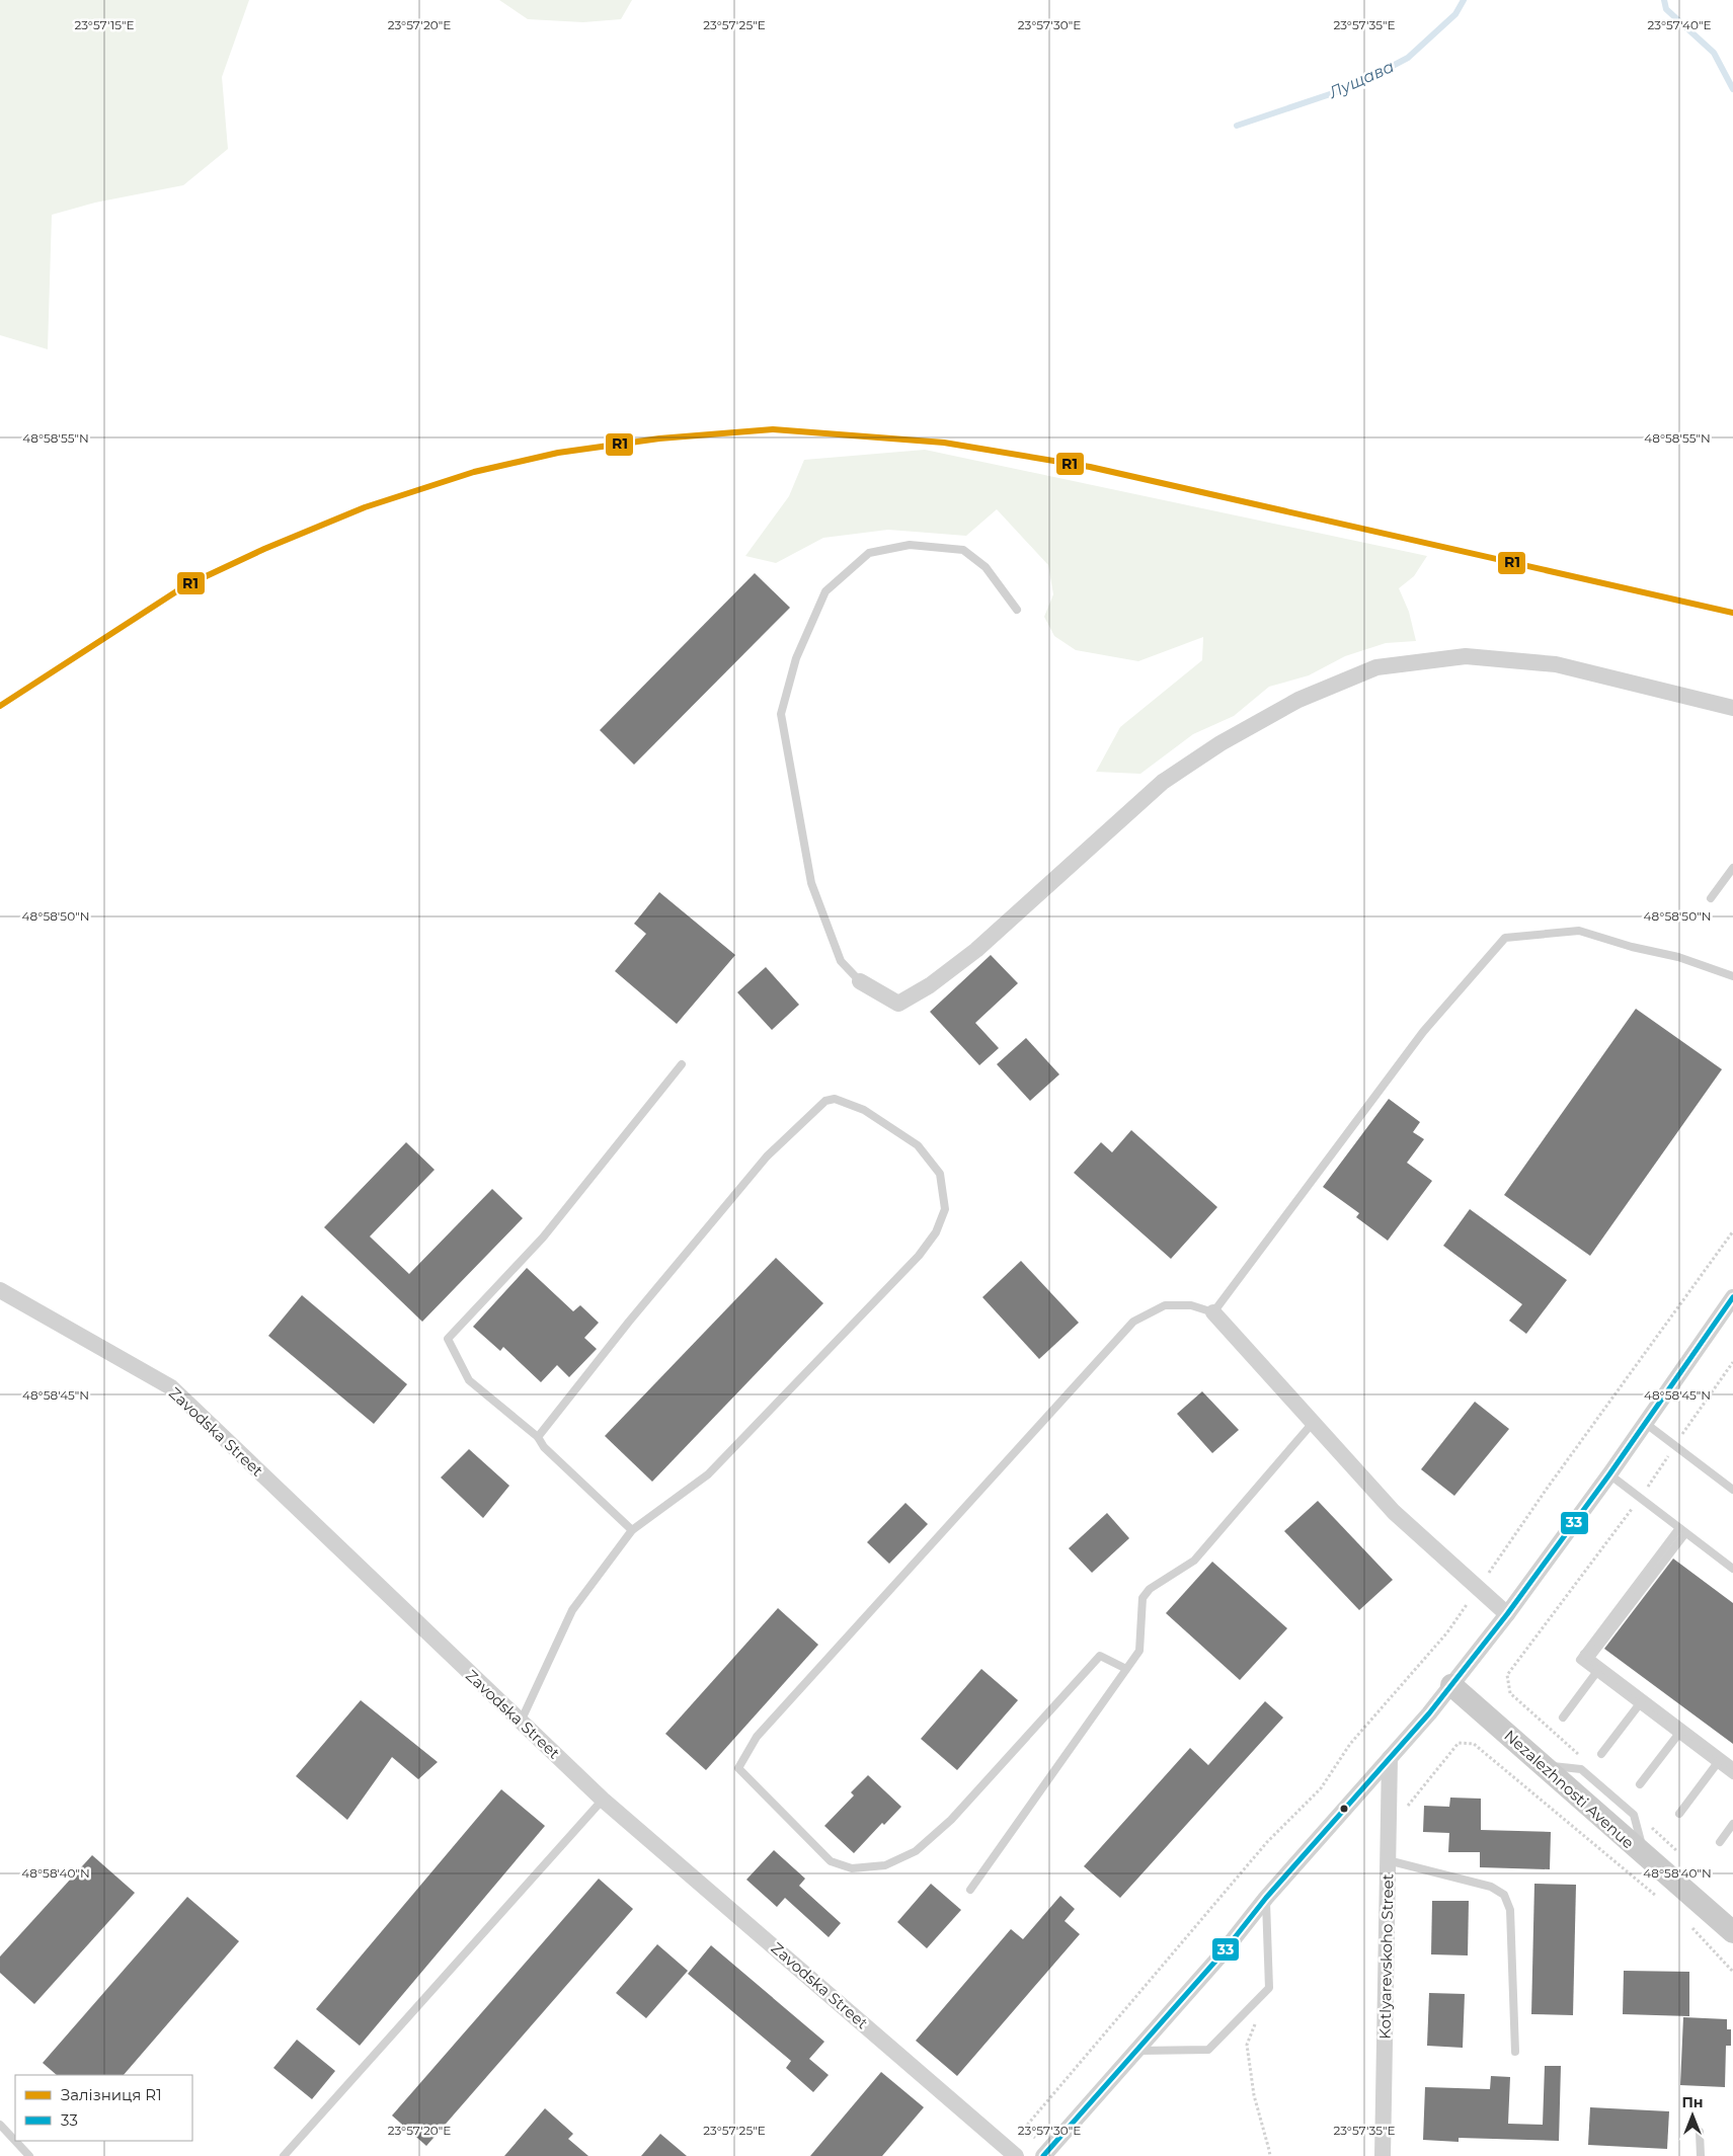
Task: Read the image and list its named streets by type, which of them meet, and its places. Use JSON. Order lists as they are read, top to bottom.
{
  "streets": {
    "main road": ["Nezalezhnosti Avenue"],
    "street": ["Zavodska Street", "Kotlyarevskoho Street"]
  },
  "water": ["Лущава"],
  "lines": ["rail line R1", "transit line 33"],
  "legend": ["Залізниця R1", "33"],
  "north": "top",
  "coordinates": [
    "23°57'15\"E",
    "23°57'20\"E",
    "23°57'25\"E",
    "23°57'30\"E",
    "23°57'35\"E",
    "23°57'40\"E",
    "48°58'55\"N",
    "48°58'50\"N",
    "48°58'45\"N",
    "48°58'40\"N"
  ]
}
